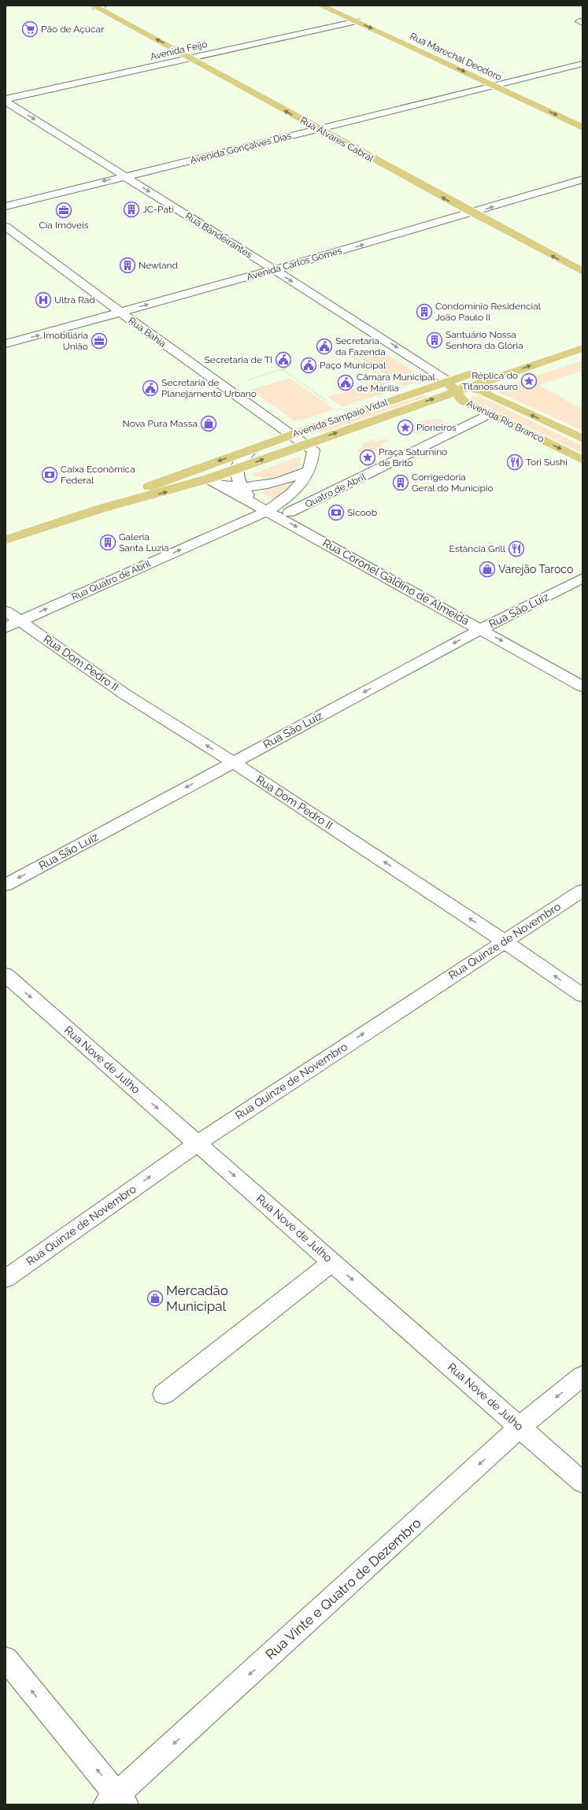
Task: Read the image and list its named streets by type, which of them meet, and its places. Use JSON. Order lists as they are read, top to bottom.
{
  "streets": {
    "main road": [
      "Rua Marechal Deodoro",
      "Rua Álvares Cabral",
      "Avenida Sampaio Vidal",
      "Avenida Rio Branco"
    ],
    "street": [
      "Avenida Feijó",
      "Avenida Gonçalves Dias",
      "Rua Bandeirantes",
      "Avenida Carlos Gomes",
      "Rua Bahia",
      "Quatro de Abril",
      "Rua Quatro de Abril",
      "Rua Coronel Galdino de Almeida",
      "Rua São Luiz",
      "Rua Dom Pedro II",
      "Rua Quinze de Novembro",
      "Rua Nove de Julho",
      "Rua Vinte e Quatro de Dezembro"
    ]
  },
  "crossings": [
    ["Avenida Feijó", "Rua Marechal Deodoro"],
    ["Avenida Feijó", "Rua Álvares Cabral"],
    ["Rua Marechal Deodoro", "Avenida Gonçalves Dias"],
    ["Rua Álvares Cabral", "Avenida Gonçalves Dias"],
    ["Rua Álvares Cabral", "Avenida Carlos Gomes"],
    ["Avenida Gonçalves Dias", "Rua Bandeirantes"],
    ["Rua Bandeirantes", "Avenida Carlos Gomes"],
    ["Rua Bandeirantes", "Avenida Sampaio Vidal"],
    ["Rua Bandeirantes", "Avenida Rio Branco"],
    ["Avenida Carlos Gomes", "Rua Bahia"],
    ["Rua Bahia", "Avenida Sampaio Vidal"],
    ["Rua Bahia", "Rua Quatro de Abril"],
    ["Avenida Sampaio Vidal", "Avenida Rio Branco"],
    ["Avenida Sampaio Vidal", "Rua Quatro de Abril"],
    ["Avenida Sampaio Vidal", "Rua Coronel Galdino de Almeida"],
    ["Rua Quatro de Abril", "Rua Coronel Galdino de Almeida"],
    ["Rua Quatro de Abril", "Rua Dom Pedro II"],
    ["Rua Coronel Galdino de Almeida", "Rua São Luiz"],
    ["Rua São Luiz", "Rua Dom Pedro II"],
    ["Rua Dom Pedro II", "Rua Quinze de Novembro"],
    ["Rua Quinze de Novembro", "Rua Nove de Julho"],
    ["Rua Nove de Julho", "Rua Vinte e Quatro de Dezembro"]
  ],
  "one_way": [
    "Rua Marechal Deodoro",
    "Rua Álvares Cabral",
    "Rua Bandeirantes",
    "Avenida Carlos Gomes",
    "Rua Quatro de Abril",
    "Rua Coronel Galdino de Almeida",
    "Rua São Luiz",
    "Rua Dom Pedro II",
    "Rua Quinze de Novembro",
    "Rua Nove de Julho",
    "Rua Vinte e Quatro de Dezembro"
  ],
  "places": {
    "supermarket": ["Pão de Açúcar"],
    "building": [
      "JC-Pati",
      "Newland",
      "Condomínio Residencial João Paulo II",
      "Santuário Nossa Senhora da Glória",
      "Corrigedoria Geral do Município",
      "Galeria Santa Luzia"
    ],
    "office": ["Cia Imóveis", "Imobiliária União"],
    "hospital": ["Ultra Rad"],
    "public building": [
      "Secretaria da Fazenda",
      "Secretaria de TI",
      "Paço Municipal",
      "Câmara Municipal de Marília",
      "Secretaria de Planejamento Urbano"
    ],
    "place": ["Réplica do Titanossauro", "Pioneiros", "Praça Saturnino de Brito"],
    "shop": ["Nova Pura Massa", "Varejão Taroco", "Mercadão Municipal"],
    "restaurant": ["Tori Sushi", "Estância Grill"],
    "bank": ["Caixa Econômica Federal", "Sicoob"]
  }
}
